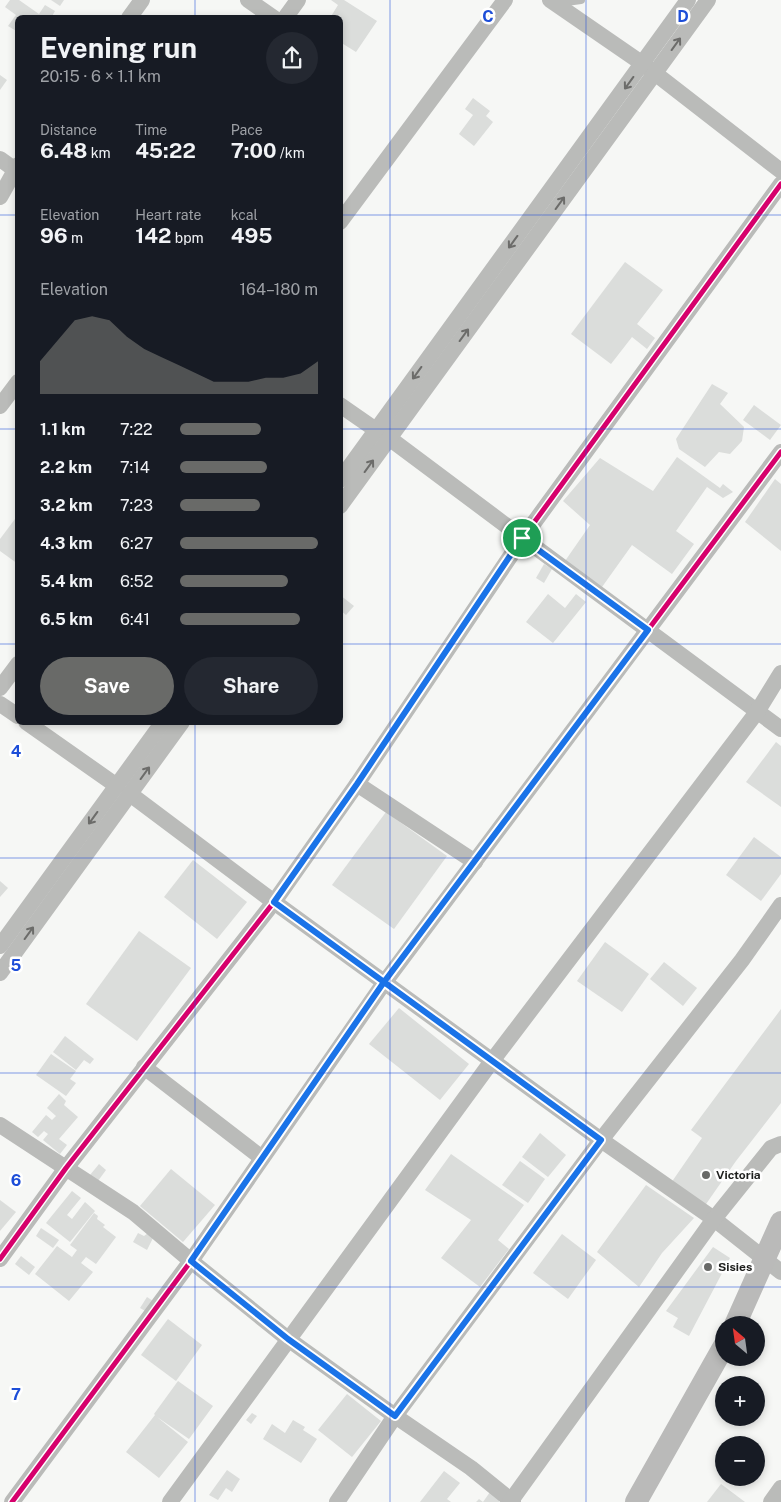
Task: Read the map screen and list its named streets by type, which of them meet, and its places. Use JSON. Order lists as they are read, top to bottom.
{
  "places": ["Victoria", "Sisies"],
  "north": "top left",
  "page": {
    "heading": ["Evening run", "20:15 · 6 × 1.1 km"],
    "stats": [
      ["Distance", "6.48 km"],
      ["Time", "45:22"],
      ["Pace", "7:00 /km"],
      ["Elevation", "96 m"],
      ["Heart rate", "142 bpm"],
      ["kcal", "495"]
    ],
    "chart": ["Elevation", "164–180 m"],
    "list": [
      {
        "name": "1.1 km",
        "note": "7:22"
      },
      {
        "name": "2.2 km",
        "note": "7:14"
      },
      {
        "name": "3.2 km",
        "note": "7:23"
      },
      {
        "name": "4.3 km",
        "note": "6:27"
      },
      {
        "name": "5.4 km",
        "note": "6:52"
      },
      {
        "name": "6.5 km",
        "note": "6:41"
      }
    ],
    "buttons": ["Save", "Share"],
    "map_buttons": ["+", "−"]
  },
  "grid": {
    "columns": ["C", "D"],
    "rows": [
      "4",
      "5",
      "6",
      "7"
    ]
  }
}
